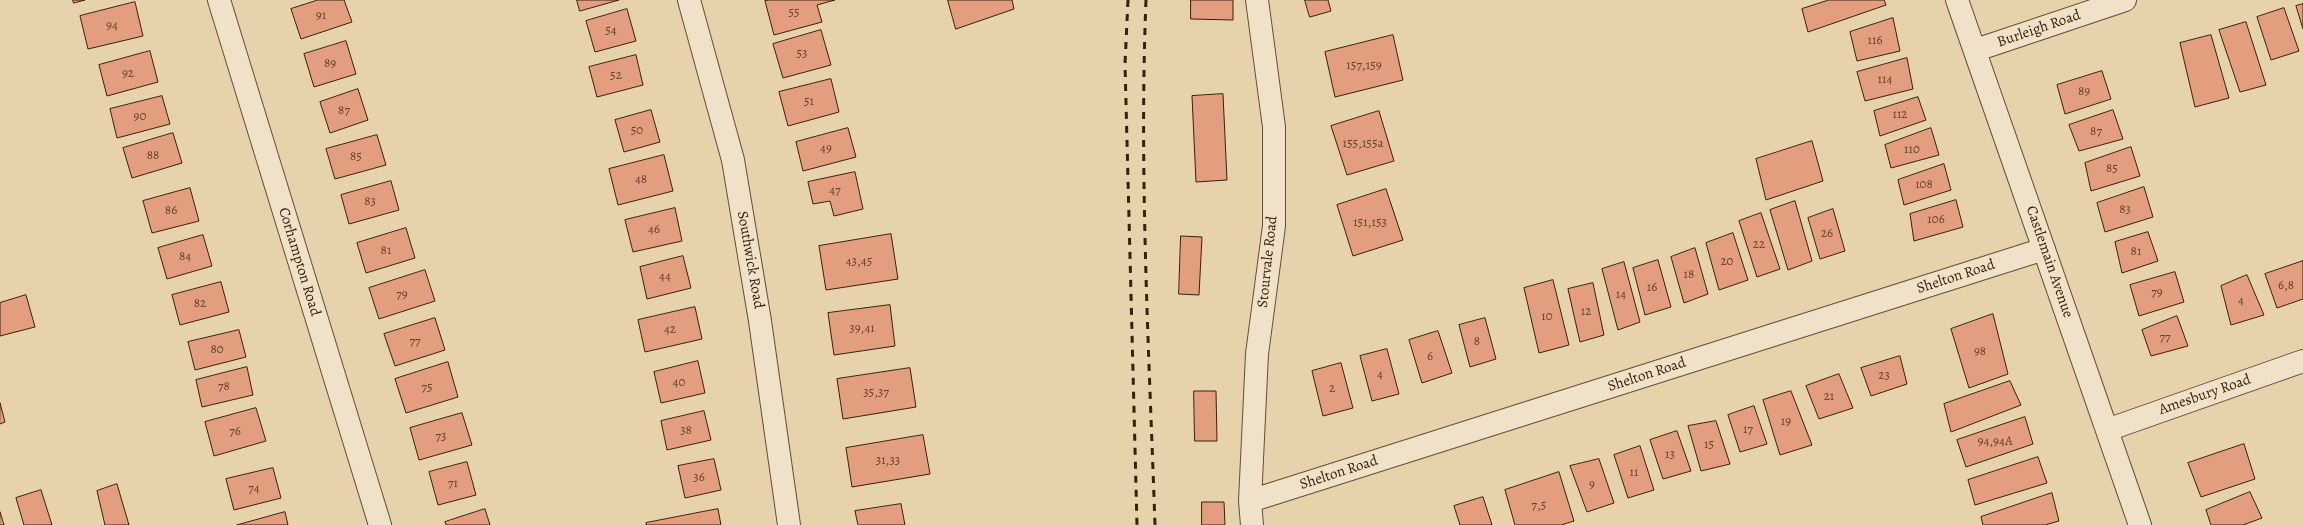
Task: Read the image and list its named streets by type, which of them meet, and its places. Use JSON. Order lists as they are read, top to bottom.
{
  "streets": {
    "street": [
      "Burleigh Road",
      "Southwick Road",
      "Corhampton Road",
      "Stourvale Road",
      "Castlemain Avenue",
      "Shelton Road",
      "Amesbury Road"
    ]
  },
  "crossings": [
    ["Burleigh Road", "Castlemain Avenue"],
    ["Stourvale Road", "Shelton Road"],
    ["Castlemain Avenue", "Shelton Road"],
    ["Castlemain Avenue", "Amesbury Road"]
  ],
  "house_numbers": [
    "55",
    "91",
    "94",
    "54",
    "116",
    "53",
    "89",
    "157,159",
    "92",
    "52",
    "114",
    "89",
    "51",
    "87",
    "112",
    "90",
    "50",
    "87",
    "155,155a",
    "49",
    "110",
    "88",
    "85",
    "85",
    "48",
    "108",
    "47",
    "83",
    "83",
    "86",
    "106",
    "151,153",
    "46",
    "26",
    "22",
    "81",
    "81",
    "84",
    "43,45",
    "20",
    "18",
    "44",
    "6,8",
    "16",
    "79",
    "79",
    "14",
    "4",
    "82",
    "12",
    "10",
    "39,41",
    "42",
    "77",
    "77",
    "8",
    "80",
    "98",
    "6",
    "4",
    "23",
    "40",
    "78",
    "75",
    "2",
    "35,37",
    "21",
    "19",
    "17",
    "38",
    "76",
    "73",
    "94,94A",
    "15",
    "13",
    "31,33",
    "11",
    "36",
    "71",
    "9",
    "74",
    "7,5"
  ]
}
